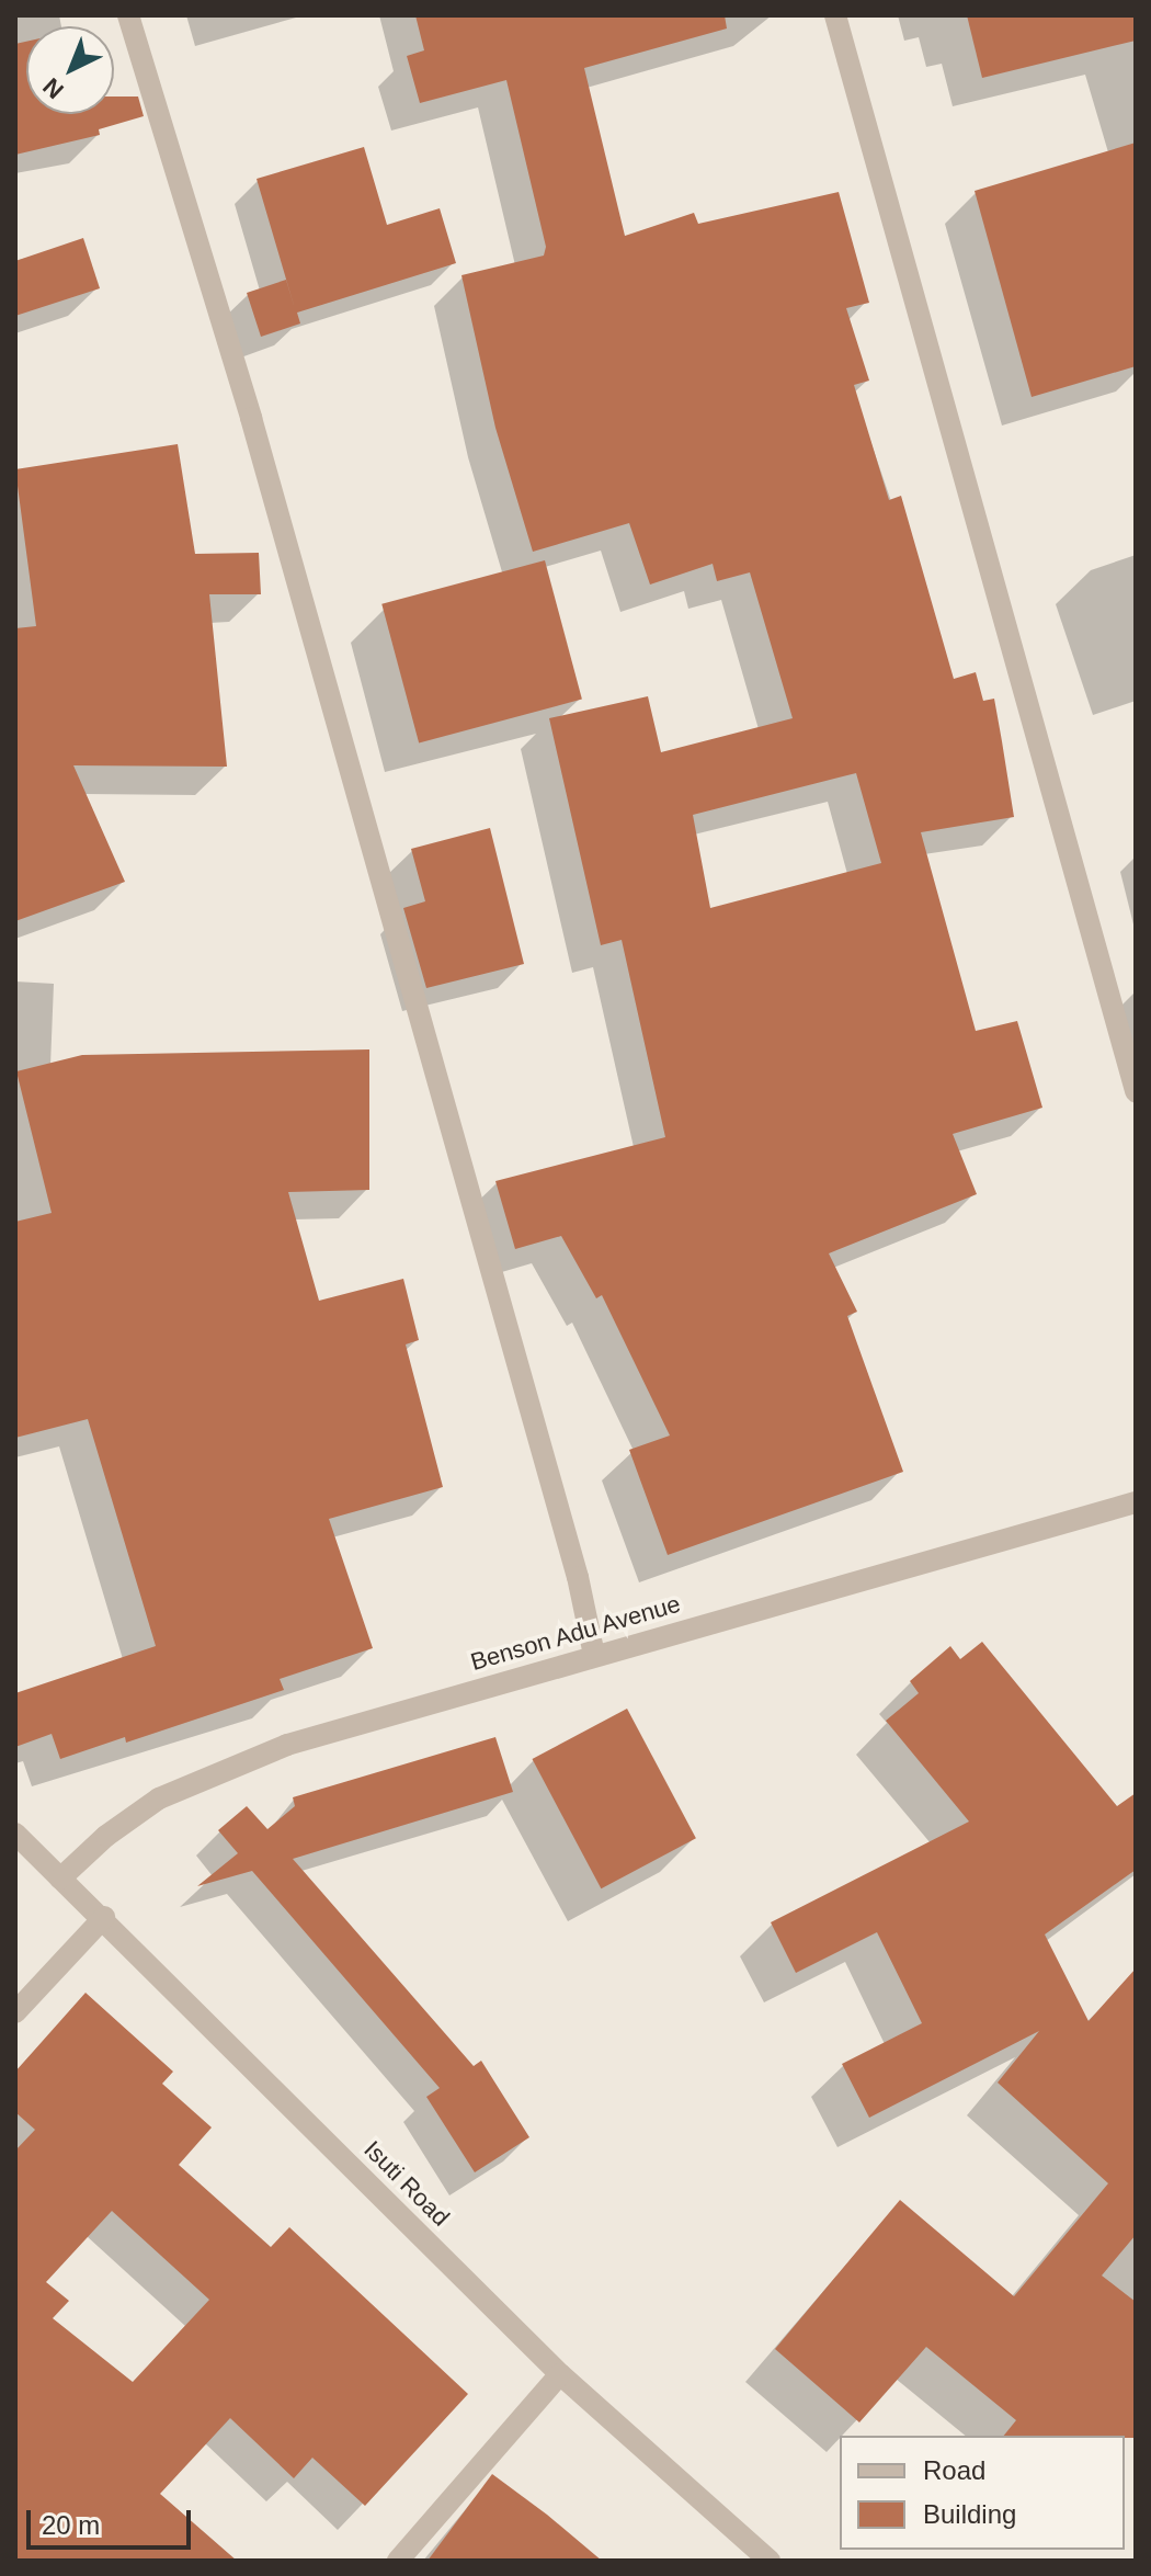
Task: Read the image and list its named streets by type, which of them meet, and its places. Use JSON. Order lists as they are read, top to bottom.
{
  "streets": {
    "street": ["Benson Adu Avenue", "Isuti Road"]
  },
  "crossings": [
    ["Benson Adu Avenue", "Isuti Road"]
  ],
  "legend": ["Road", "Building"],
  "scale_bar": "20 m",
  "north": "bottom left"
}
